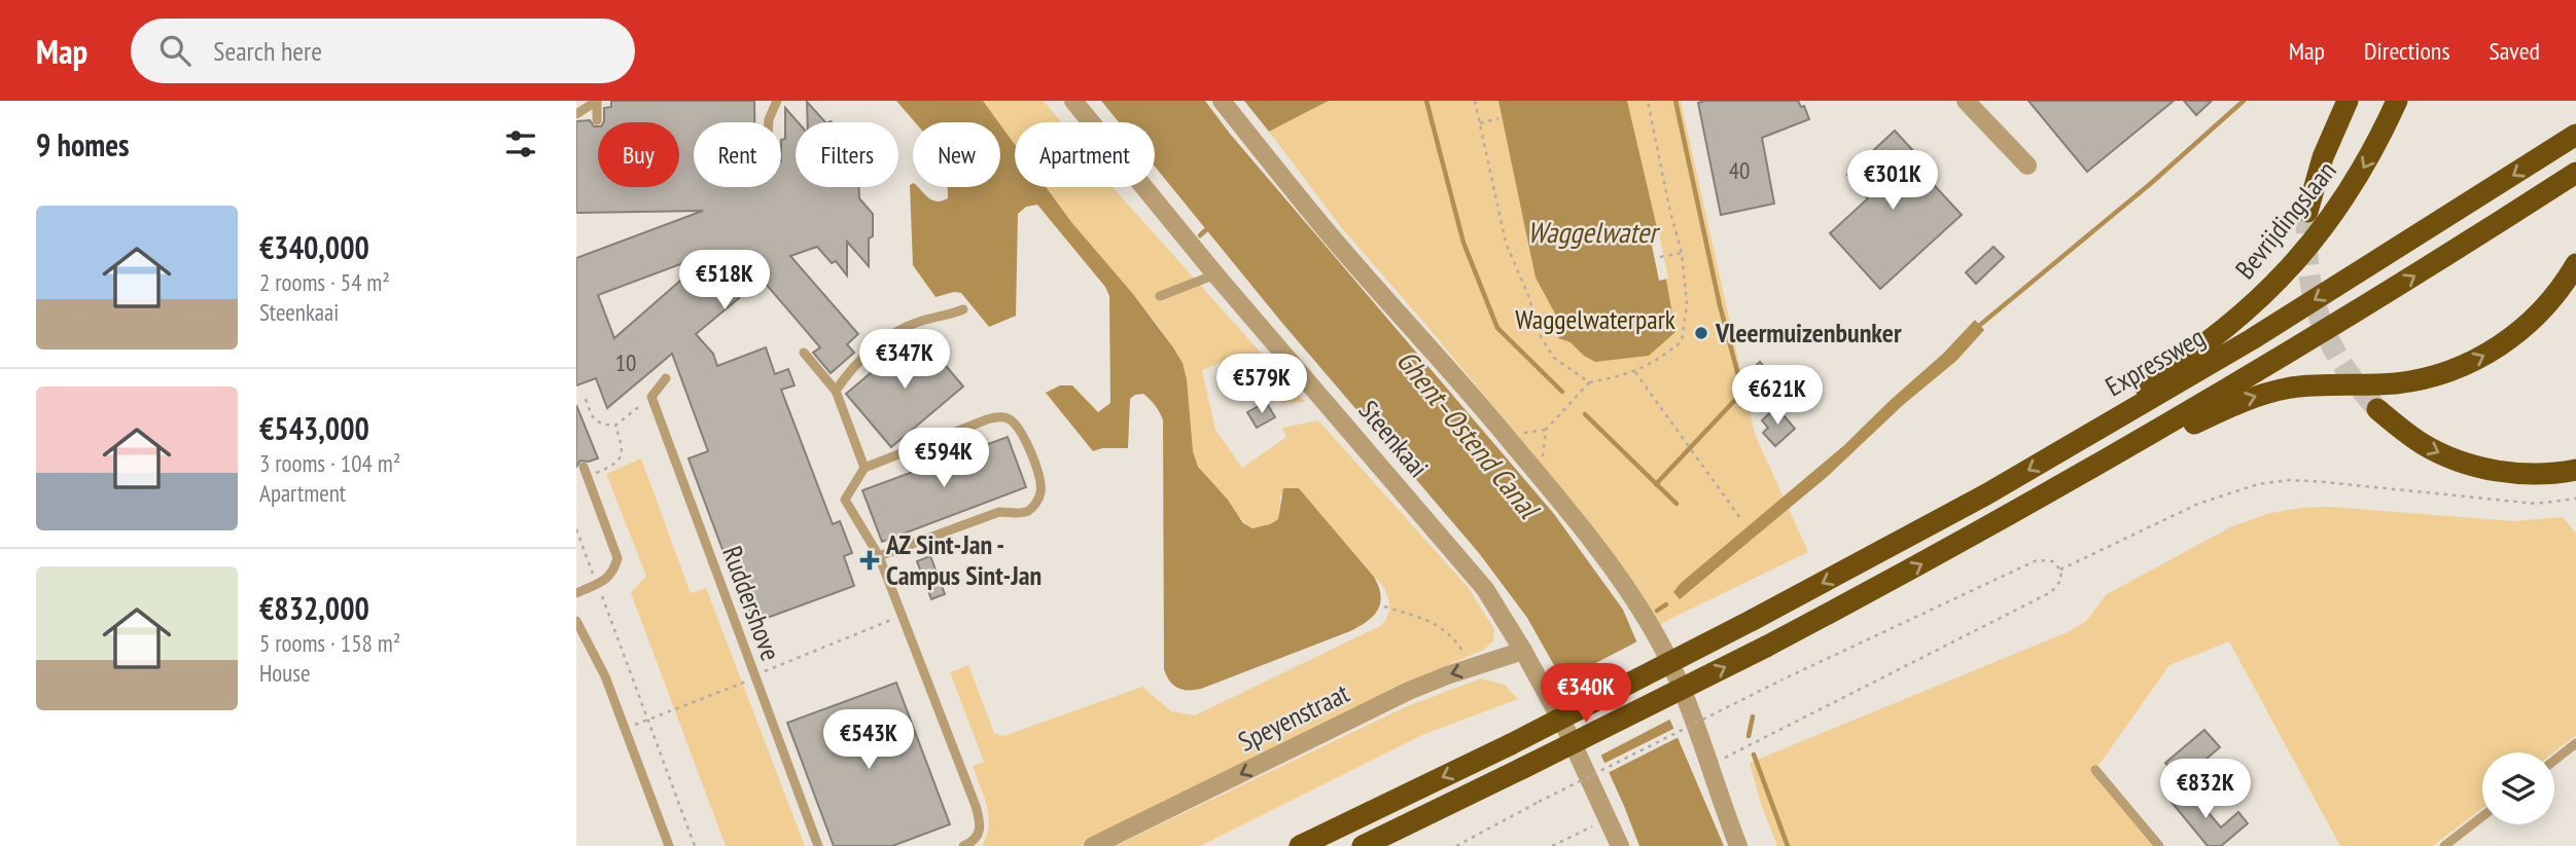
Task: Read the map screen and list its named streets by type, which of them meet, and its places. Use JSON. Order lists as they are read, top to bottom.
{
  "streets": {
    "highway": ["Bevrijdingslaan", "Expressweg"],
    "street": ["Steenkaai", "Speyenstraat"],
    "lane": ["Ruddershove"]
  },
  "crossings": [
    ["Bevrijdingslaan", "Expressweg"],
    ["Steenkaai", "Speyenstraat"]
  ],
  "one_way": ["Speyenstraat"],
  "water": ["Waggelwater", "Ghent–Ostend Canal"],
  "parks": ["Waggelwaterpark"],
  "places": {
    "other": ["Vleermuizenbunker"],
    "health": ["AZ Sint-Jan - Campus Sint-Jan"]
  },
  "house_numbers": ["40", "10"],
  "page": {
    "header": "Map",
    "search": "Search here",
    "nav": ["Map", "Directions", "Saved"],
    "heading": "9 homes",
    "chip": [
      "Buy",
      "Rent",
      "Filters",
      "New",
      "Apartment"
    ],
    "price": [
      "€301K",
      "€518K",
      "€347K",
      "€579K",
      "€621K",
      "€594K",
      "€340K",
      "€543K",
      "€832K"
    ],
    "list": [
      {
        "name": "€340,000",
        "note": "2 rooms · 54 m² · Steenkaai"
      },
      {
        "name": "€543,000",
        "note": "3 rooms · 104 m² · Apartment"
      },
      {
        "name": "€832,000",
        "note": "5 rooms · 158 m² · House"
      }
    ]
  }
}
